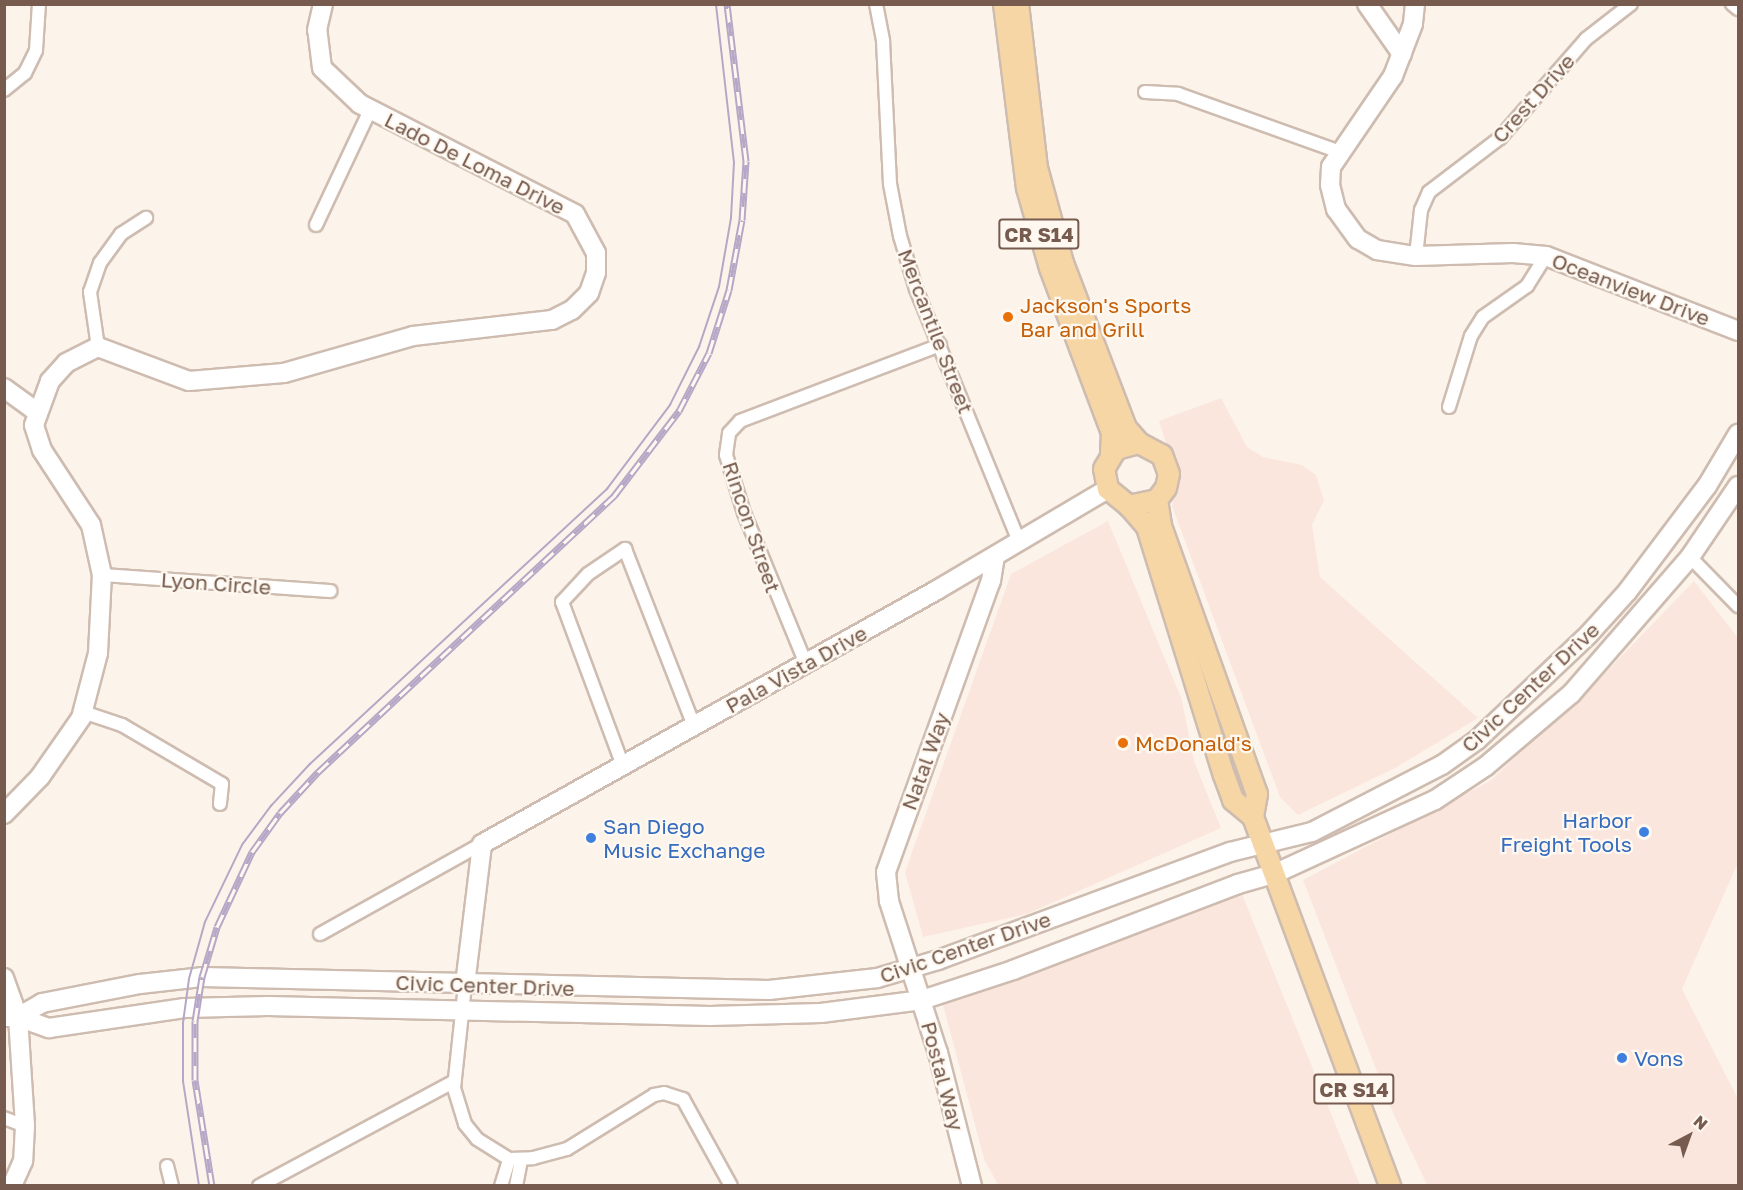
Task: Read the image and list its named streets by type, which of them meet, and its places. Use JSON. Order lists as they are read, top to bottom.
{
  "streets": {
    "main road": ["CR S14"],
    "street": [
      "Crest Drive",
      "Lado De Loma Drive",
      "Oceanview Drive",
      "Mercantile Street",
      "Rincon Street",
      "Lyon Circle",
      "Pala Vista Drive",
      "Civic Center Drive",
      "Natal Way",
      "Postal Way"
    ]
  },
  "crossings": [
    ["Crest Drive", "Oceanview Drive"],
    ["CR S14", "Pala Vista Drive"],
    ["CR S14", "Civic Center Drive"],
    ["Mercantile Street", "Rincon Street"],
    ["Mercantile Street", "Pala Vista Drive"],
    ["Rincon Street", "Pala Vista Drive"],
    ["Pala Vista Drive", "Natal Way"],
    ["Civic Center Drive", "Natal Way"],
    ["Civic Center Drive", "Postal Way"],
    ["Natal Way", "Postal Way"]
  ],
  "places": [
    "Jackson's Sports Bar and Grill",
    "McDonald's",
    "Harbor Freight Tools",
    "San Diego Music Exchange",
    "Vons"
  ],
  "north": "top right"
}
